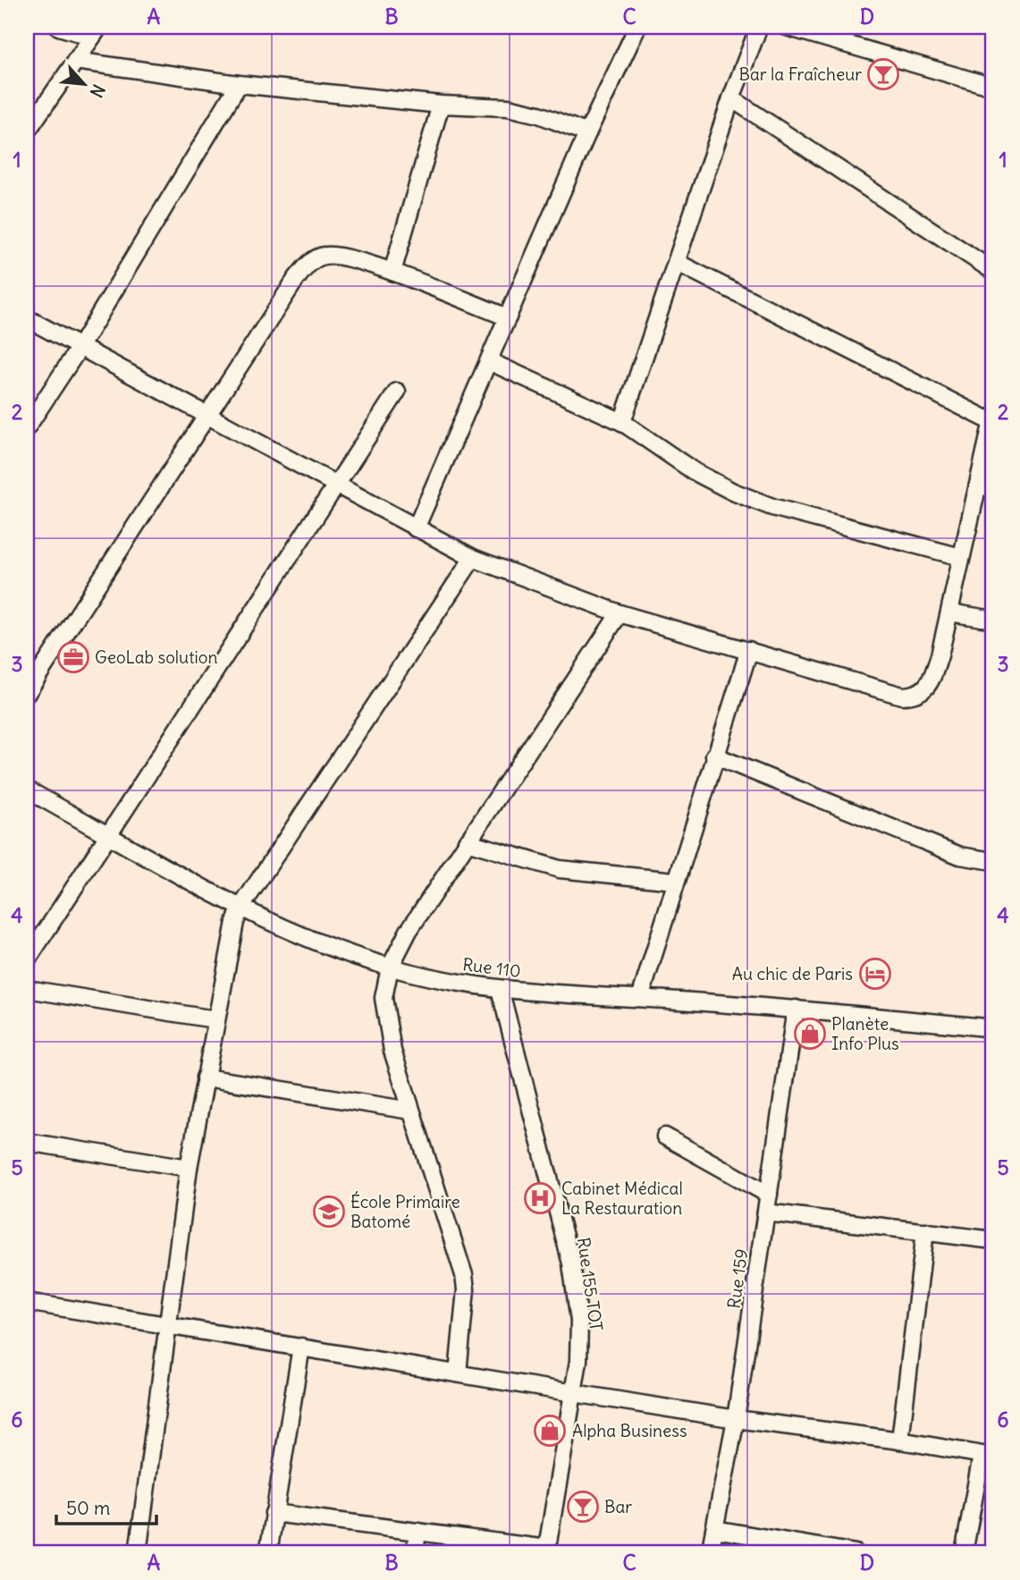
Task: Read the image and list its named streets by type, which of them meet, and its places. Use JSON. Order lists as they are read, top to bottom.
{
  "streets": {
    "street": ["Rue 110", "Rue 159", "Rue 155 TOT"]
  },
  "crossings": [
    ["Rue 110", "Rue 159"],
    ["Rue 110", "Rue 155 TOT"]
  ],
  "places": {
    "bar": ["Bar la Fraîcheur", "Bar"],
    "office": ["GeoLab solution"],
    "hotel": ["Au chic de Paris"],
    "shop": ["Planète Info Plus", "Alpha Business"],
    "hospital": ["Cabinet Médical La Restauration"],
    "school or university": ["École Primaire Batomé"]
  },
  "scale_bar": "50 m",
  "north": "bottom right",
  "grid": {
    "columns": [
      "A",
      "B",
      "C",
      "D"
    ],
    "rows": [
      "1",
      "2",
      "3",
      "4",
      "5",
      "6"
    ]
  }
}
